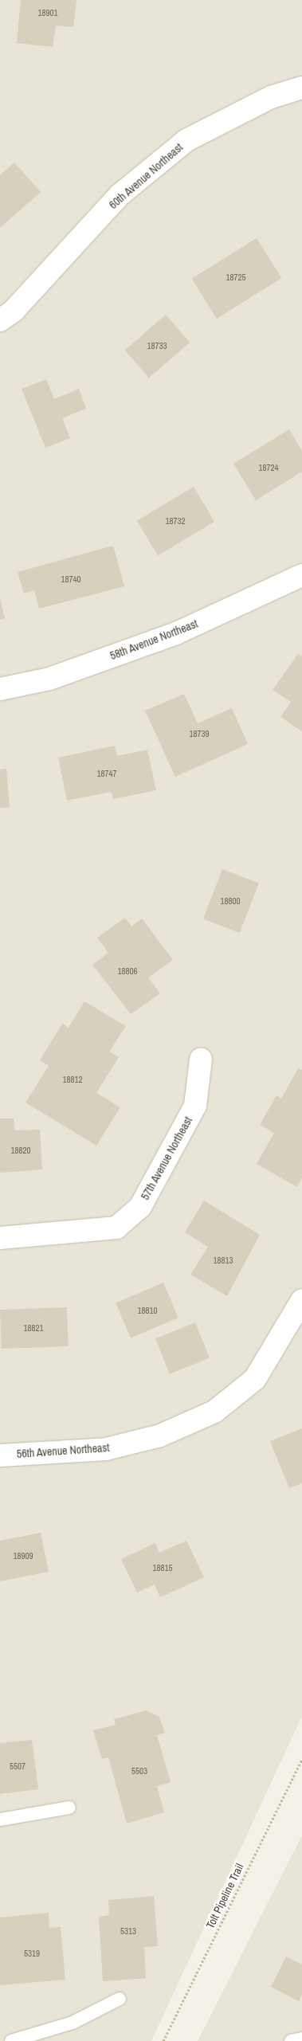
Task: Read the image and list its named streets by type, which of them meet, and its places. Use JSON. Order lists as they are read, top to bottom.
{
  "streets": {
    "street": [
      "60th Avenue Northeast",
      "58th Avenue Northeast",
      "57th Avenue Northeast",
      "56th Avenue Northeast"
    ],
    "path": ["Tolt Pipeline Trail"]
  },
  "house_numbers": [
    "18901",
    "18725",
    "18733",
    "18724",
    "18732",
    "18740",
    "18739",
    "18747",
    "18800",
    "18806",
    "18812",
    "18820",
    "18813",
    "18810",
    "18821",
    "18909",
    "18815",
    "5507",
    "5503",
    "5313",
    "5319"
  ]
}
